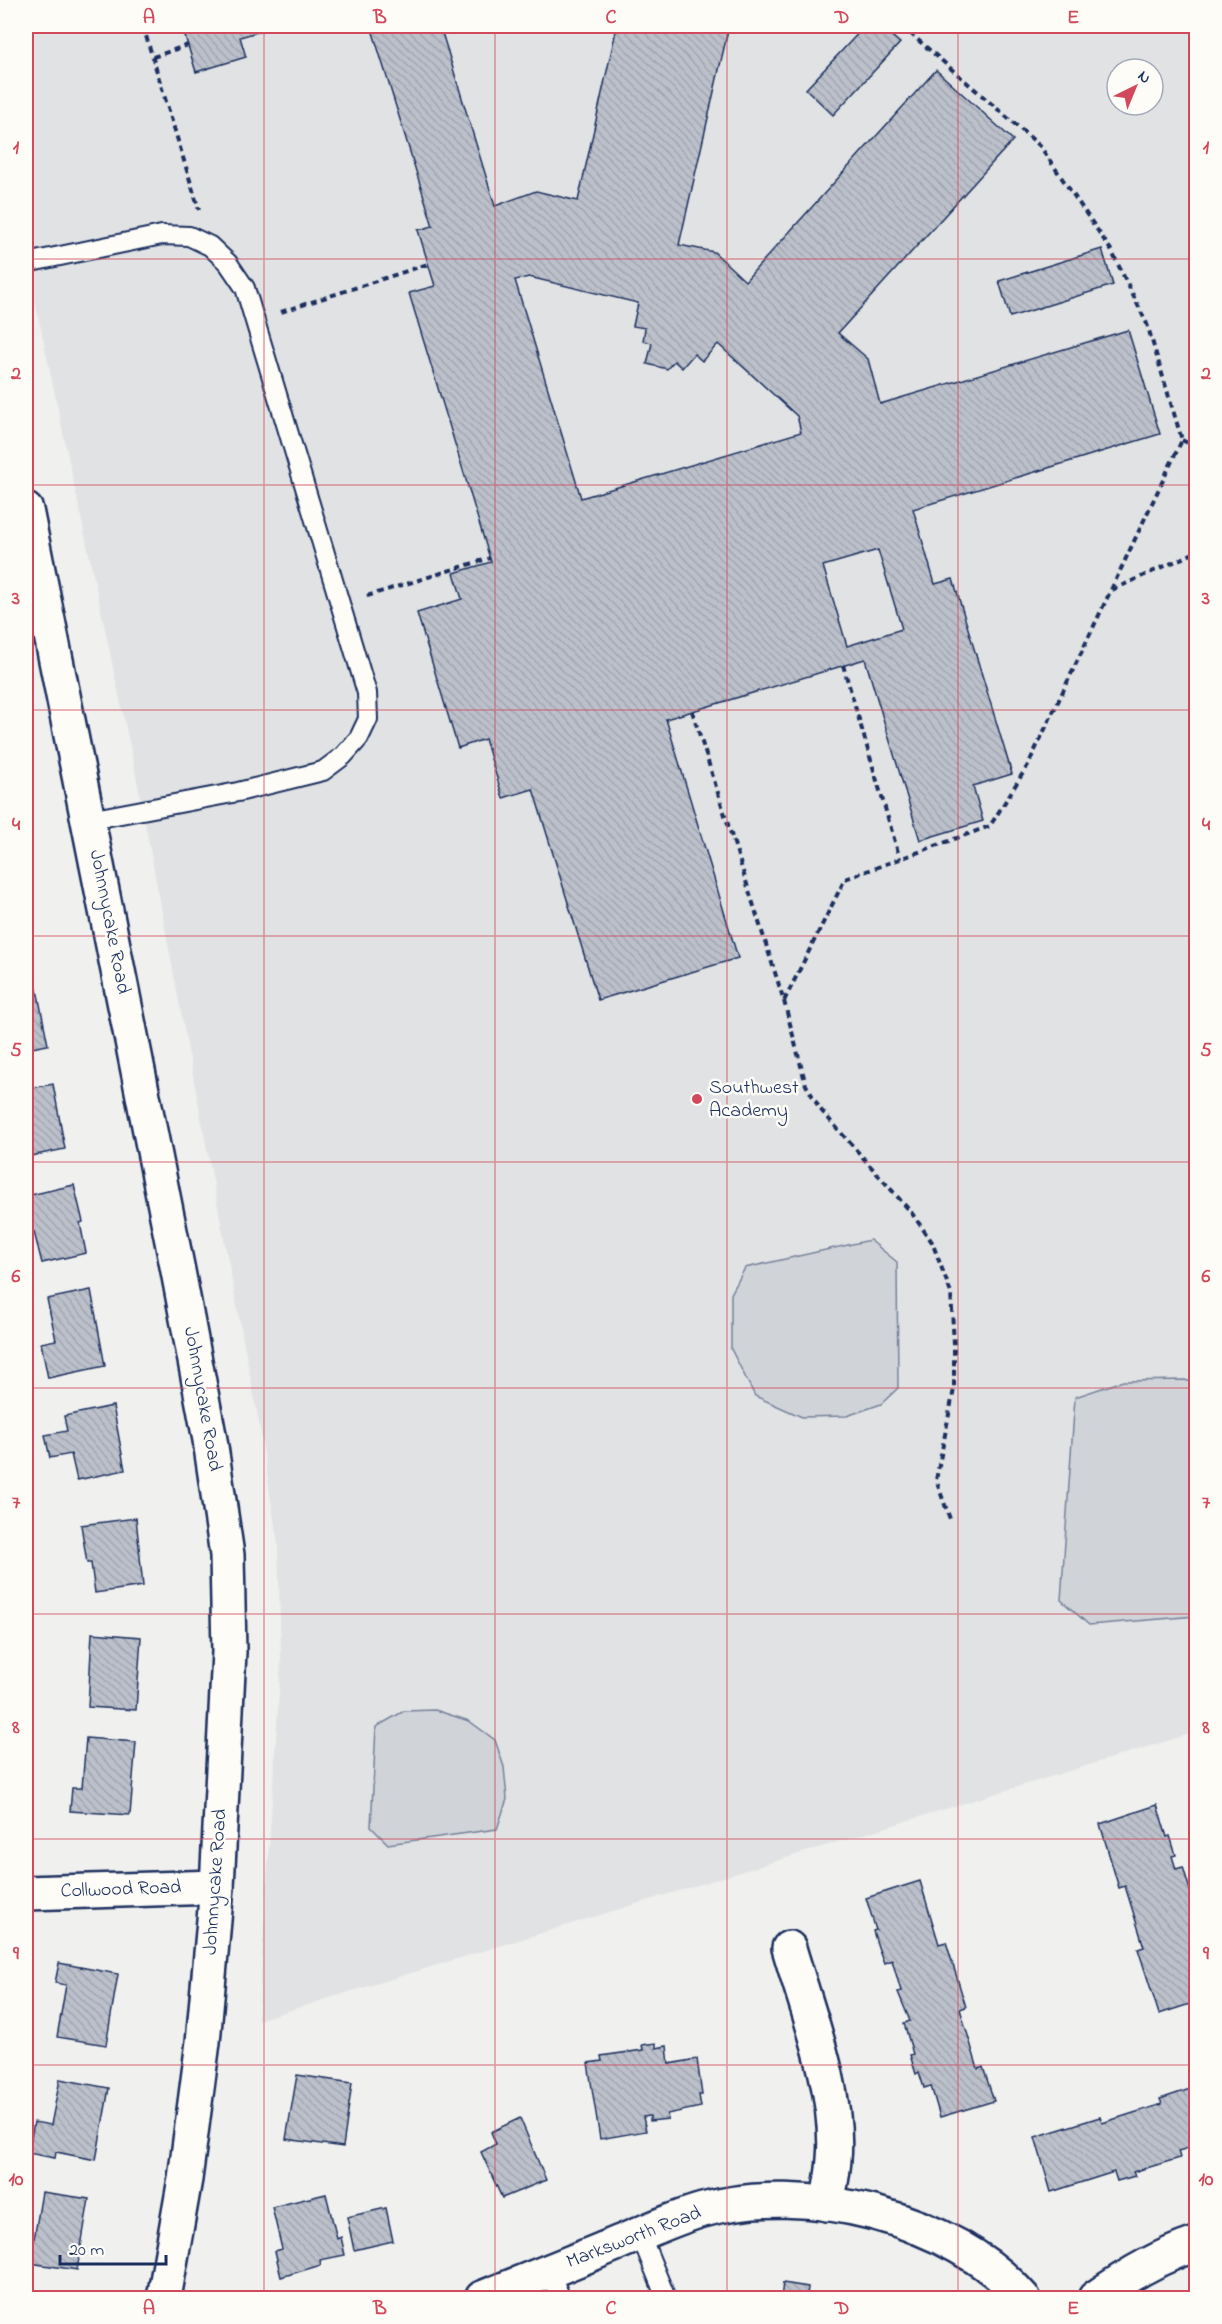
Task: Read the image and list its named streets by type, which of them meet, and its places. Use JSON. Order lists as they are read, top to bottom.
{
  "streets": {
    "main road": ["Johnnycake Road", "Collwood Road", "Marksworth Road"]
  },
  "crossings": [
    ["Johnnycake Road", "Collwood Road"]
  ],
  "places": ["Southwest Academy"],
  "scale_bar": "20 m",
  "north": "top right",
  "grid": {
    "columns": [
      "A",
      "B",
      "C",
      "D",
      "E"
    ],
    "rows": [
      "1",
      "2",
      "3",
      "4",
      "5",
      "6",
      "7",
      "8",
      "9",
      "10"
    ]
  }
}
